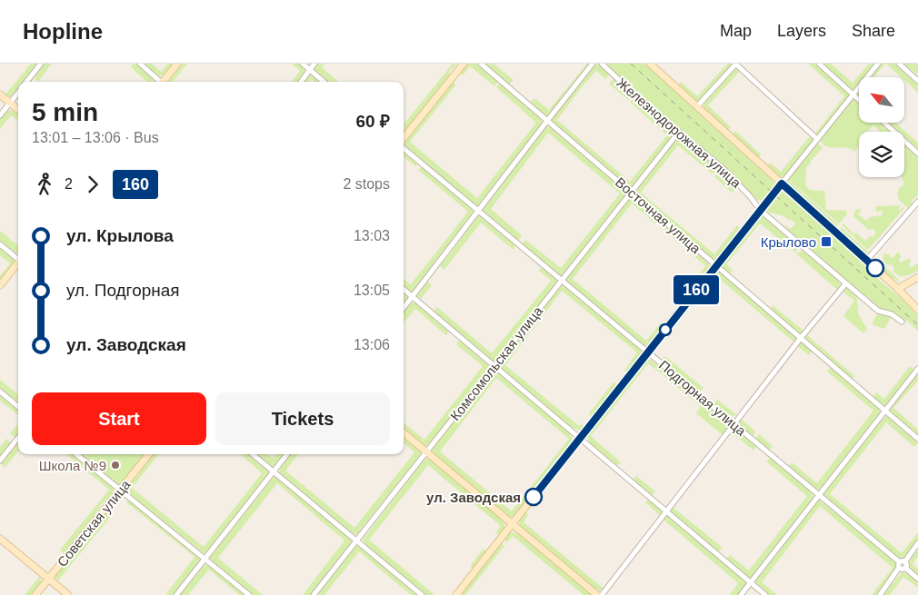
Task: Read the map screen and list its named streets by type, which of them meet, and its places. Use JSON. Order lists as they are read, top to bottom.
{
  "streets": {
    "main road": ["Советская улица"],
    "street": [
      "Железнодорожная улица",
      "Восточная улица",
      "Комсомольская улица",
      "Подгорная улица"
    ]
  },
  "crossings": [
    ["Железнодорожная улица", "Комсомольская улица"],
    ["Восточная улица", "Комсомольская улица"],
    ["Комсомольская улица", "Подгорная улица"]
  ],
  "places": {
    "transit": ["Крылово"],
    "other": ["Школа №9", "ул. Заводская"]
  },
  "lines": ["bus line 160"],
  "north": "top left",
  "page": {
    "header": "Hopline",
    "nav": ["Map", "Layers", "Share"],
    "on_map": "160",
    "heading": ["5 min", "13:01 – 13:06 · Bus", "60 ₽"],
    "legs": ["2", "160", "2 stops"],
    "list": [
      {
        "name": "ул. Крылова",
        "value": "13:03"
      },
      {
        "name": "ул. Подгорная",
        "value": "13:05"
      },
      {
        "name": "ул. Заводская",
        "value": "13:06"
      }
    ],
    "buttons": ["Start", "Tickets"]
  }
}
